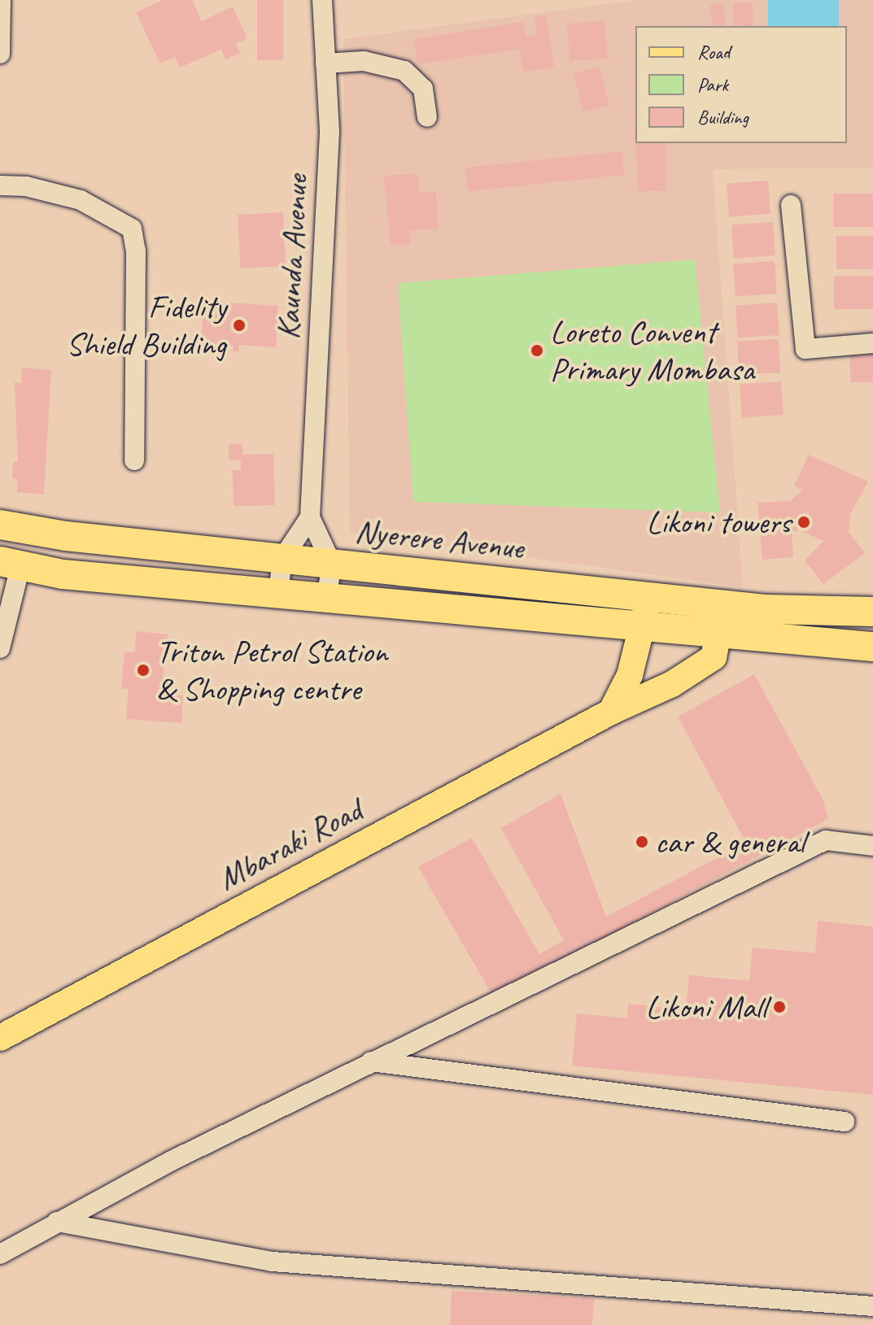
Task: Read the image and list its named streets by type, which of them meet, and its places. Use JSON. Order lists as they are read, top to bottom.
{
  "streets": {
    "highway": ["Nyerere Avenue"],
    "main road": ["Mbaraki Road"],
    "street": ["Kaunda Avenue"]
  },
  "crossings": [
    ["Kaunda Avenue", "Nyerere Avenue"],
    ["Nyerere Avenue", "Mbaraki Road"]
  ],
  "places": [
    "Fidelity Shield Building",
    "Loreto Convent Primary Mombasa",
    "Likoni towers",
    "Triton Petrol Station & Shopping centre",
    "car & general",
    "Likoni Mall"
  ],
  "legend": ["Road", "Park", "Building"]
}
